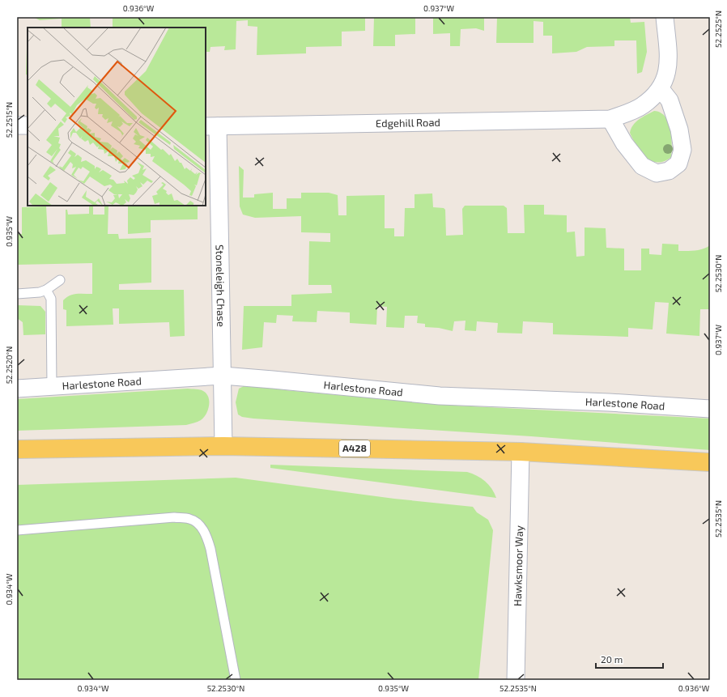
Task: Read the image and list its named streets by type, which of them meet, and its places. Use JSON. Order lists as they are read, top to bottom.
{
  "streets": {
    "main road": ["A428"],
    "street": [
      "Edgehill Road",
      "Stoneleigh Chase",
      "Harlestone Road",
      "Hawksmoor Way"
    ]
  },
  "crossings": [
    ["Edgehill Road", "Stoneleigh Chase"],
    ["Stoneleigh Chase", "Harlestone Road"],
    ["Stoneleigh Chase", "A428"],
    ["A428", "Hawksmoor Way"]
  ],
  "scale_bar": "20 m",
  "coordinates": [
    "0.936°W",
    "0.937°W",
    "52.2525°N",
    "52.2515°N",
    "0.935°W",
    "52.2530°N",
    "52.2520°N",
    "52.2535°N",
    "0.934°W"
  ]
}
